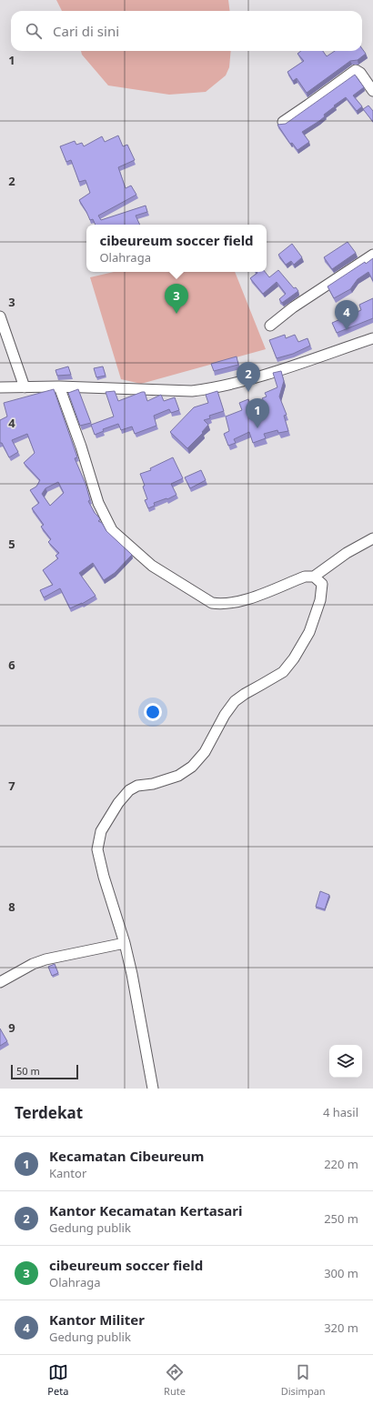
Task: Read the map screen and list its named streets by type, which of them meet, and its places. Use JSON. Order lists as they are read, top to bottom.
{
  "scale_bar": "50 m",
  "page": {
    "search": "Cari di sini",
    "popup": ["cibeureum soccer field", "Olahraga"],
    "pins": [
      "3",
      "4",
      "2",
      "1"
    ],
    "scale": "50 m",
    "heading": ["Terdekat", "4 hasil"],
    "list": [
      {
        "mark": "1",
        "name": "Kecamatan Cibeureum",
        "note": "Kantor",
        "value": "220 m"
      },
      {
        "mark": "2",
        "name": "Kantor Kecamatan Kertasari",
        "note": "Gedung publik",
        "value": "250 m"
      },
      {
        "mark": "3",
        "name": "cibeureum soccer field",
        "note": "Olahraga",
        "value": "300 m"
      },
      {
        "mark": "4",
        "name": "Kantor Militer",
        "note": "Gedung publik",
        "value": "320 m"
      }
    ],
    "nav": ["Peta", "Rute", "Disimpan"]
  },
  "grid": {
    "rows": [
      "1",
      "2",
      "3",
      "4",
      "5",
      "6",
      "7",
      "8",
      "9"
    ]
  }
}
